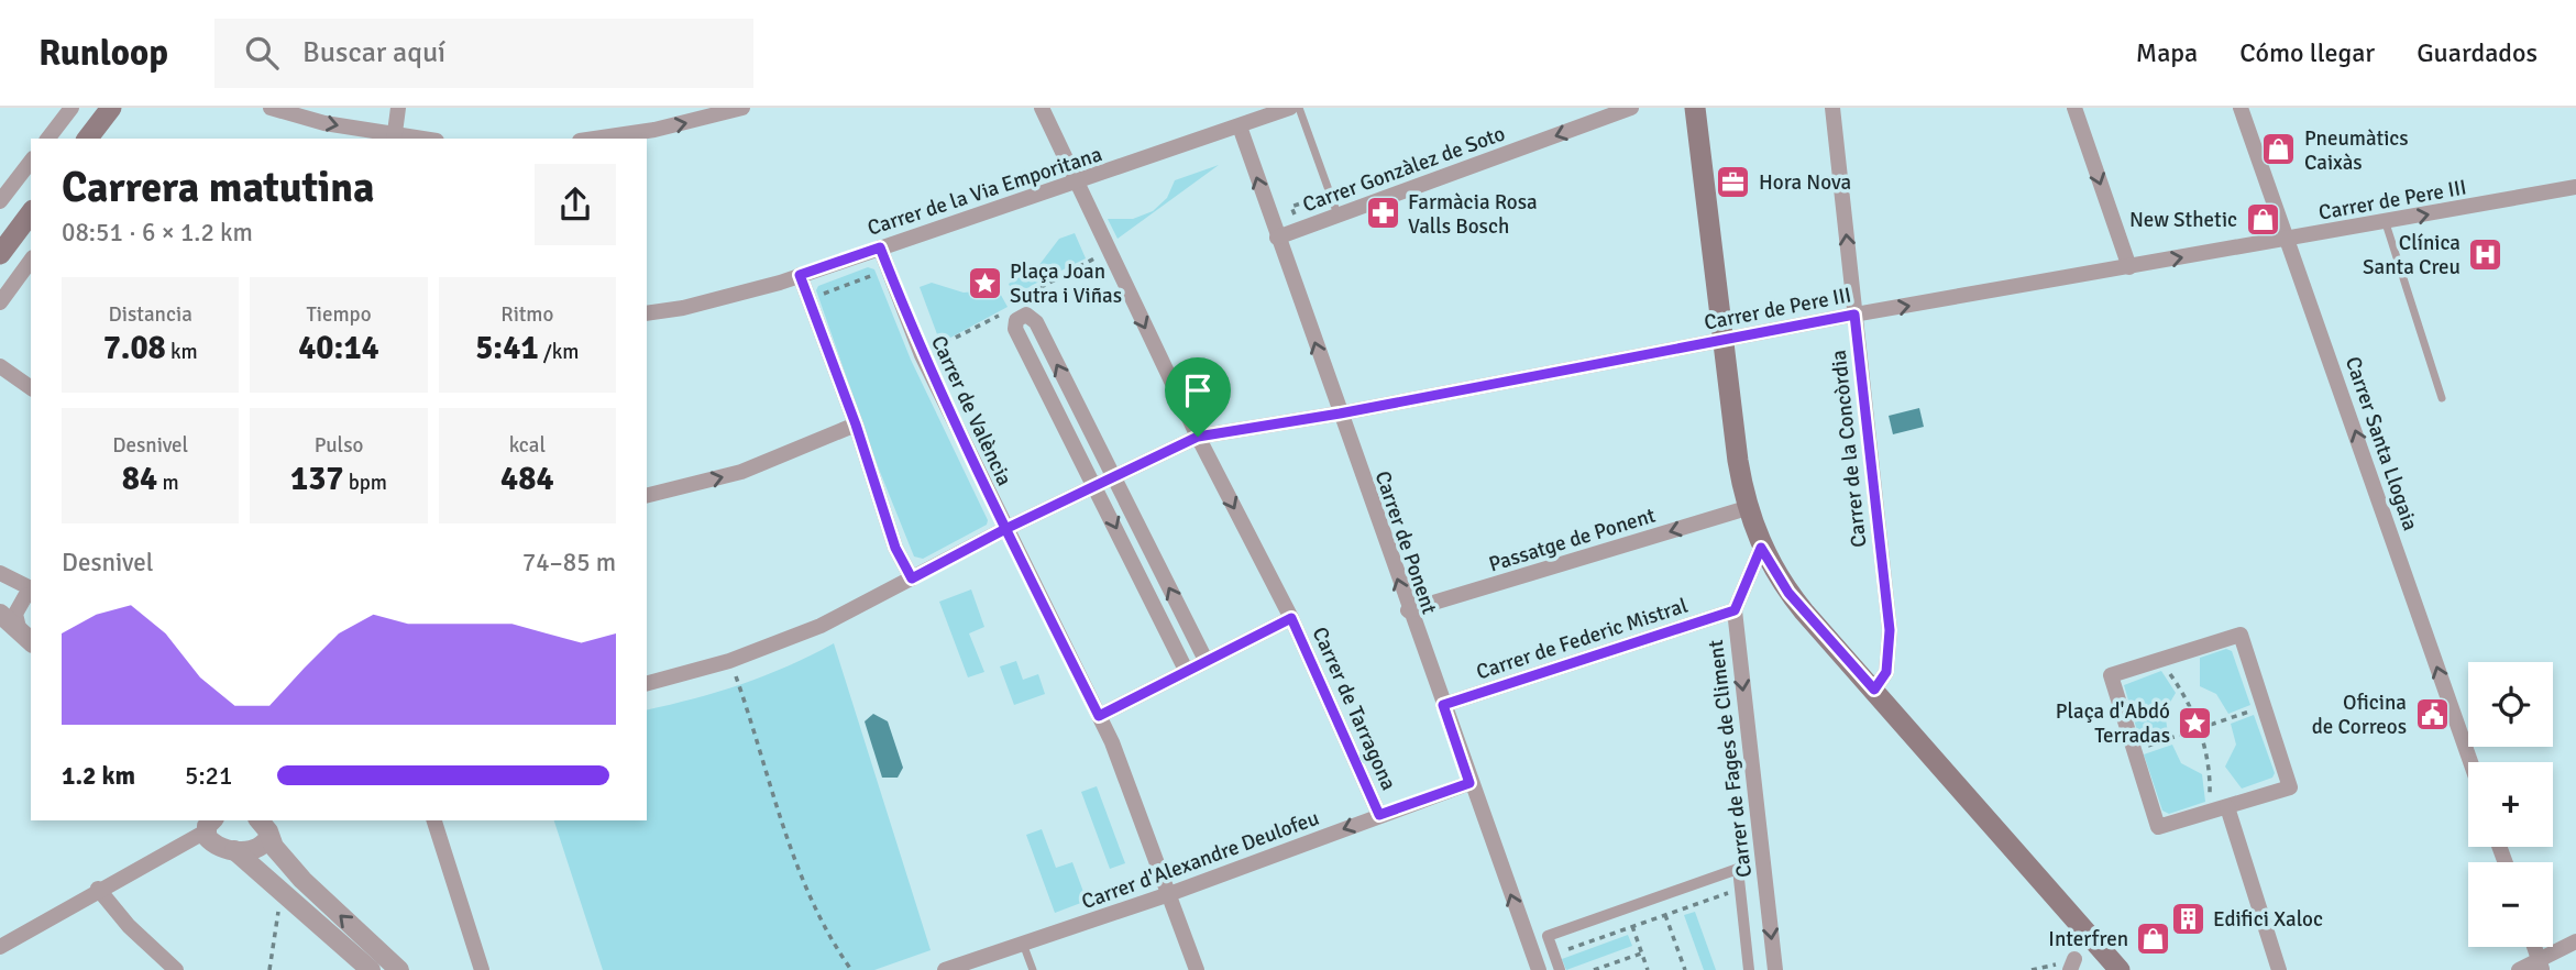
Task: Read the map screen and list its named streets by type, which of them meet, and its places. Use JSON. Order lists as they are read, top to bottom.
{
  "streets": {
    "street": [
      "Carrer Gonzàlez de Soto",
      "Carrer de la Via Emporitana",
      "Carrer de Pere III",
      "Carrer de València",
      "Carrer Santa Llogaia",
      "Carrer de la Concòrdia",
      "Passatge de Ponent",
      "Carrer de Ponent",
      "Carrer de Federic Mistral",
      "Carrer de Tarragona",
      "Carrer de Fages de Climent",
      "Carrer d'Alexandre Deulofeu"
    ]
  },
  "crossings": [
    ["Carrer Gonzàlez de Soto", "Carrer de Ponent"],
    ["Carrer de la Via Emporitana", "Carrer de València"],
    ["Carrer de la Via Emporitana", "Carrer de Ponent"],
    ["Carrer de la Via Emporitana", "Carrer de Tarragona"],
    ["Carrer de Pere III", "Carrer de València"],
    ["Carrer de Pere III", "Carrer Santa Llogaia"],
    ["Carrer de Pere III", "Carrer de la Concòrdia"],
    ["Carrer de Pere III", "Carrer de Ponent"],
    ["Carrer de Pere III", "Carrer de Tarragona"],
    ["Carrer de València", "Carrer de Tarragona"],
    ["Carrer de València", "Carrer d'Alexandre Deulofeu"],
    ["Passatge de Ponent", "Carrer de Ponent"],
    ["Carrer de Ponent", "Carrer de Federic Mistral"],
    ["Carrer de Ponent", "Carrer d'Alexandre Deulofeu"],
    ["Carrer de Federic Mistral", "Carrer de Fages de Climent"],
    ["Carrer de Tarragona", "Carrer d'Alexandre Deulofeu"]
  ],
  "one_way": [
    "Carrer Gonzàlez de Soto",
    "Carrer Santa Llogaia",
    "Carrer de la Concòrdia",
    "Passatge de Ponent",
    "Carrer de Ponent",
    "Carrer de Fages de Climent",
    "Carrer d'Alexandre Deulofeu"
  ],
  "places": {
    "shop": ["Pneumàtics Caixàs", "New Sthetic", "Interfren"],
    "office": ["Hora Nova"],
    "pharmacy": ["Farmàcia Rosa Valls Bosch"],
    "hospital": ["Clínica Santa Creu"],
    "place": ["Plaça Joan Sutra i Viñas", "Plaça d'Abdó Terradas"],
    "public building": ["Oficina de Correos"],
    "building": ["Edifici Xaloc"]
  },
  "page": {
    "header": "Runloop",
    "search": "Buscar aquí",
    "nav": ["Mapa", "Cómo llegar", "Guardados"],
    "heading": ["Carrera matutina", "08:51 · 6 × 1.2 km"],
    "stats": [
      ["Distancia", "7.08 km"],
      ["Tiempo", "40:14"],
      ["Ritmo", "5:41 /km"],
      ["Desnivel", "84 m"],
      ["Pulso", "137 bpm"],
      ["kcal", "484"]
    ],
    "chart": ["Desnivel", "74–85 m"],
    "map_buttons": ["+", "−"],
    "list": [
      {
        "name": "1.2 km",
        "note": "5:21"
      }
    ]
  }
}
